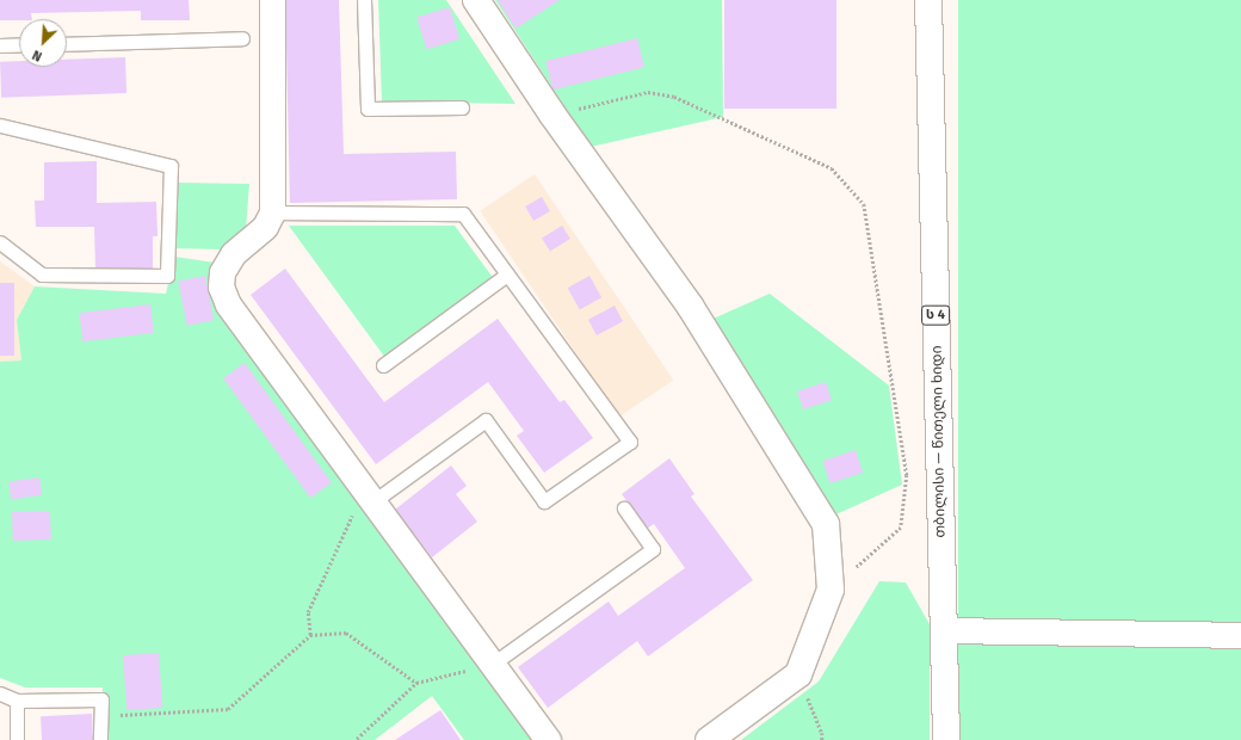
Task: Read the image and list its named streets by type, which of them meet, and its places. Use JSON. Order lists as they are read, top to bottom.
{
  "streets": {
    "main road": ["ს 4", "თბილისი — წითელი ხიდი"]
  },
  "north": "bottom left"
}
